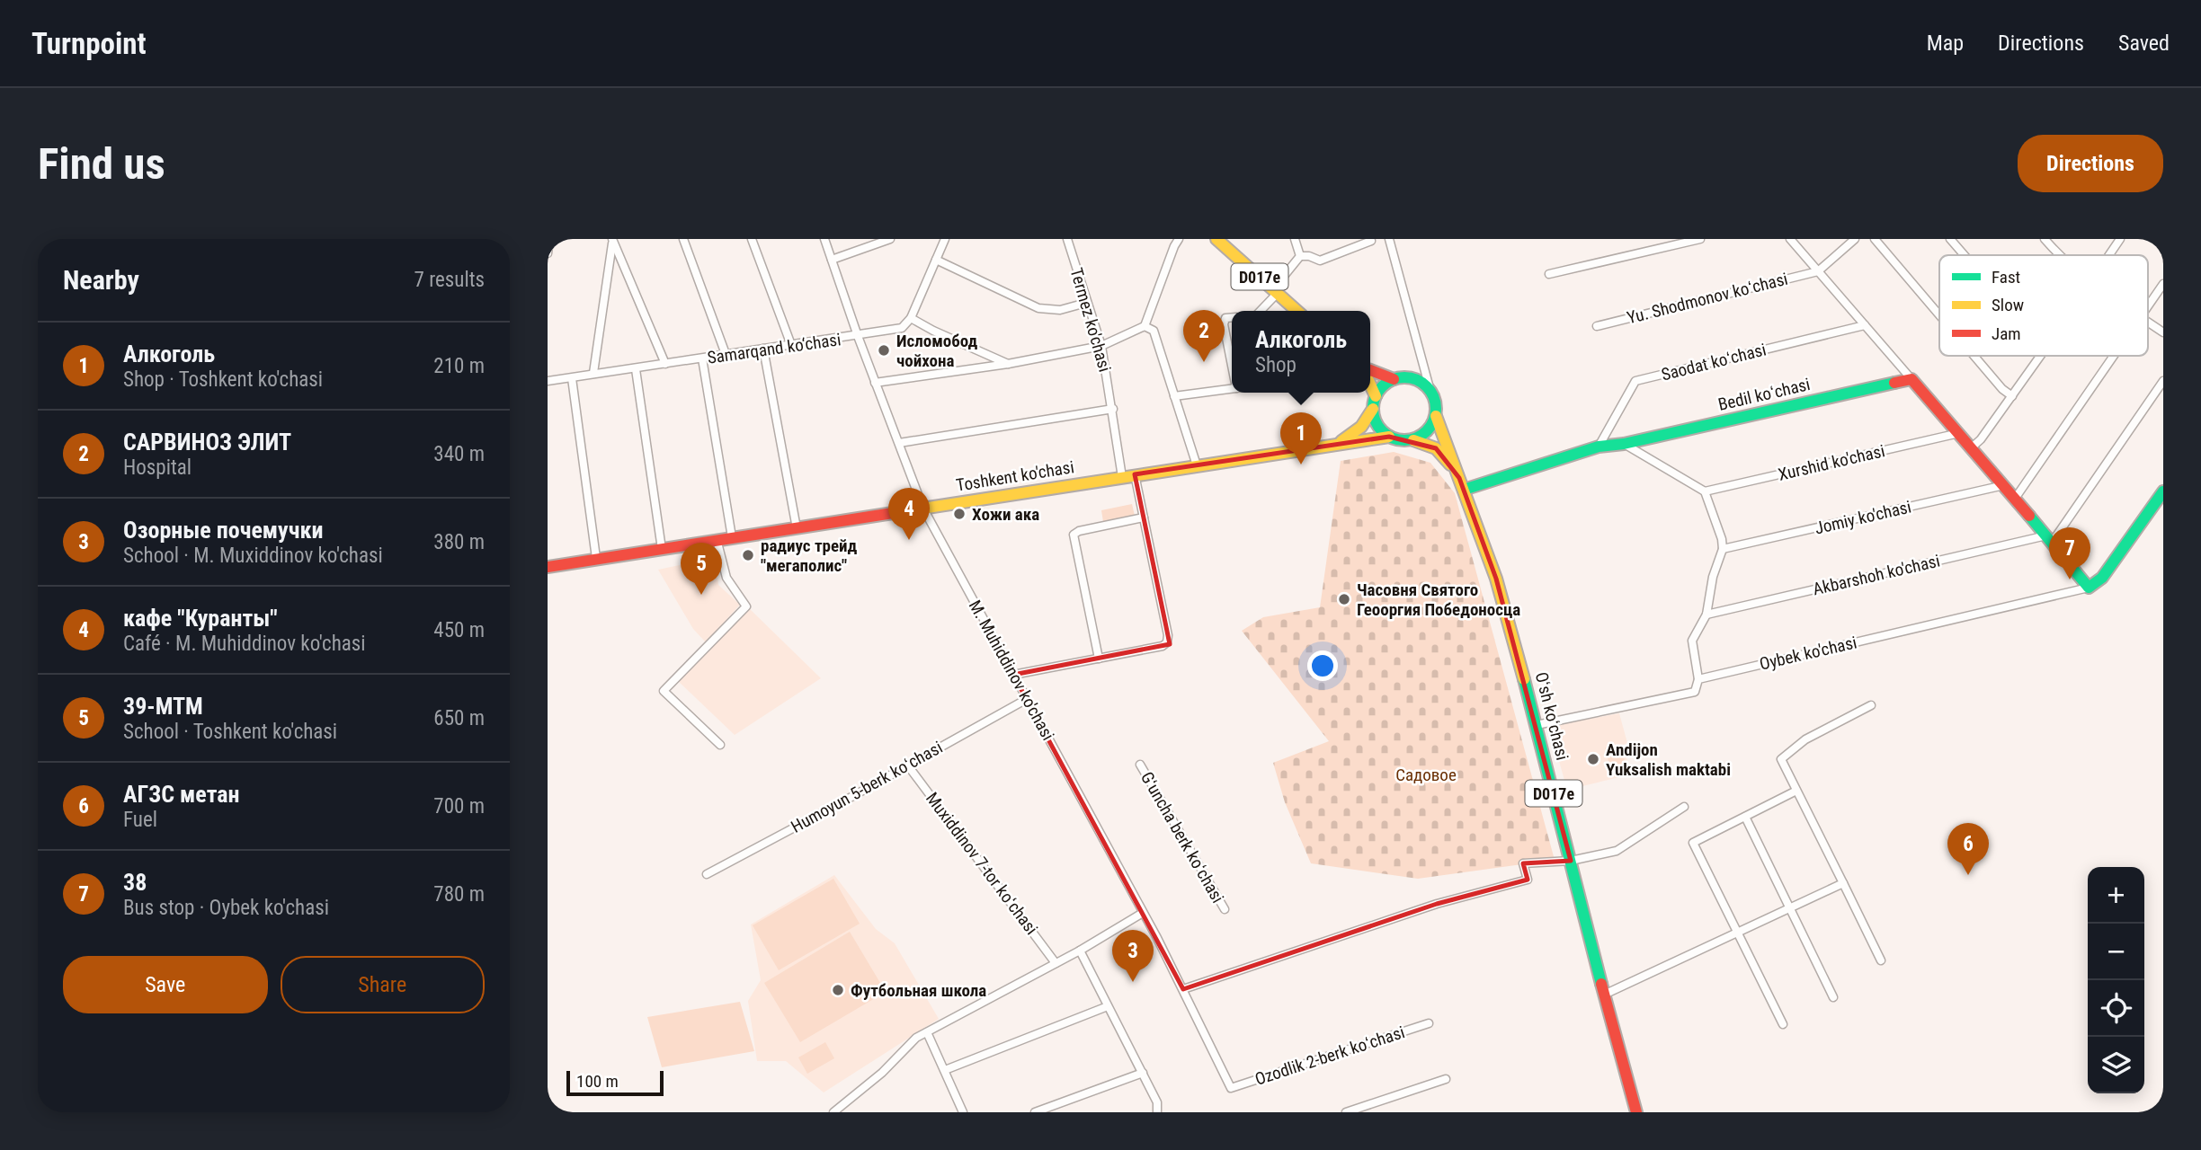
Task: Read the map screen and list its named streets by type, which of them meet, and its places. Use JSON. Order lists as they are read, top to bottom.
{
  "streets": {
    "main road": [
      "D017e",
      "Bedil koʻchasi",
      "Toshkent ko'chasi",
      "Oʻsh koʻchasi"
    ],
    "street": [
      "Yu. Shodmonov koʻchasi",
      "Termez ko'chasi",
      "Samarqand ko‘chasi",
      "Saodat koʻchasi",
      "Xurshid ko'chasi",
      "Jomiy ko'chasi",
      "Akbarshoh ko'chasi",
      "Oybek ko'chasi",
      "M. Muhiddinov ko'chasi",
      "Humoyun 5-berk koʻchasi",
      "Gʻuncha berk koʻchasi",
      "Muxiddinov 7-tor koʻchasi",
      "Ozodlik 2-berk koʻchasi"
    ]
  },
  "crossings": [
    ["D017e", "Toshkent ko'chasi"],
    ["D017e", "Oʻsh koʻchasi"],
    ["Termez ko'chasi", "Toshkent ko'chasi"],
    ["Samarqand ko‘chasi", "M. Muhiddinov ko'chasi"],
    ["Saodat koʻchasi", "Bedil koʻchasi"],
    ["Bedil koʻchasi", "Oʻsh koʻchasi"],
    ["Toshkent ko'chasi", "M. Muhiddinov ko'chasi"],
    ["Oybek ko'chasi", "Oʻsh koʻchasi"],
    ["M. Muhiddinov ko'chasi", "Humoyun 5-berk koʻchasi"],
    ["M. Muhiddinov ko'chasi", "Ozodlik 2-berk koʻchasi"],
    ["Humoyun 5-berk koʻchasi", "Muxiddinov 7-tor koʻchasi"]
  ],
  "parks": ["Садовое"],
  "places": [
    "Исломобод чойхона",
    "Хожи ака",
    "радиус трейд \"мегаполис\"",
    "Часовня Святого Геооргия Победоносца",
    "Andijon Yuksalish maktabi",
    "Футбольная школа"
  ],
  "legend": ["Fast", "Slow", "Jam"],
  "scale_bar": "100 m",
  "page": {
    "header": "Turnpoint",
    "nav": ["Map", "Directions", "Saved"],
    "buttons": [
      "Directions",
      ["Save", "Share"]
    ],
    "title": "Find us",
    "heading": ["Nearby", "7 results"],
    "pins": [
      "2",
      "1",
      "4",
      "7",
      "5",
      "6",
      "3"
    ],
    "popup": ["Алкоголь", "Shop"],
    "list": [
      {
        "mark": "1",
        "name": "Алкоголь",
        "note": "Shop · Toshkent ko'chasi",
        "value": "210 m"
      },
      {
        "mark": "2",
        "name": "САРВИНОЗ ЭЛИТ",
        "note": "Hospital",
        "value": "340 m"
      },
      {
        "mark": "3",
        "name": "Озорные почемучки",
        "note": "School · M. Muxiddinov ko'chasi",
        "value": "380 m"
      },
      {
        "mark": "4",
        "name": "кафе \"Куранты\"",
        "note": "Café · M. Muhiddinov ko'chasi",
        "value": "450 m"
      },
      {
        "mark": "5",
        "name": "39-MTM",
        "note": "School · Toshkent ko'chasi",
        "value": "650 m"
      },
      {
        "mark": "6",
        "name": "АГЗС метан",
        "note": "Fuel",
        "value": "700 m"
      },
      {
        "mark": "7",
        "name": "38",
        "note": "Bus stop · Oybek ko'chasi",
        "value": "780 m"
      }
    ],
    "map_buttons": ["+", "−"],
    "scale": "100 m"
  }
}
